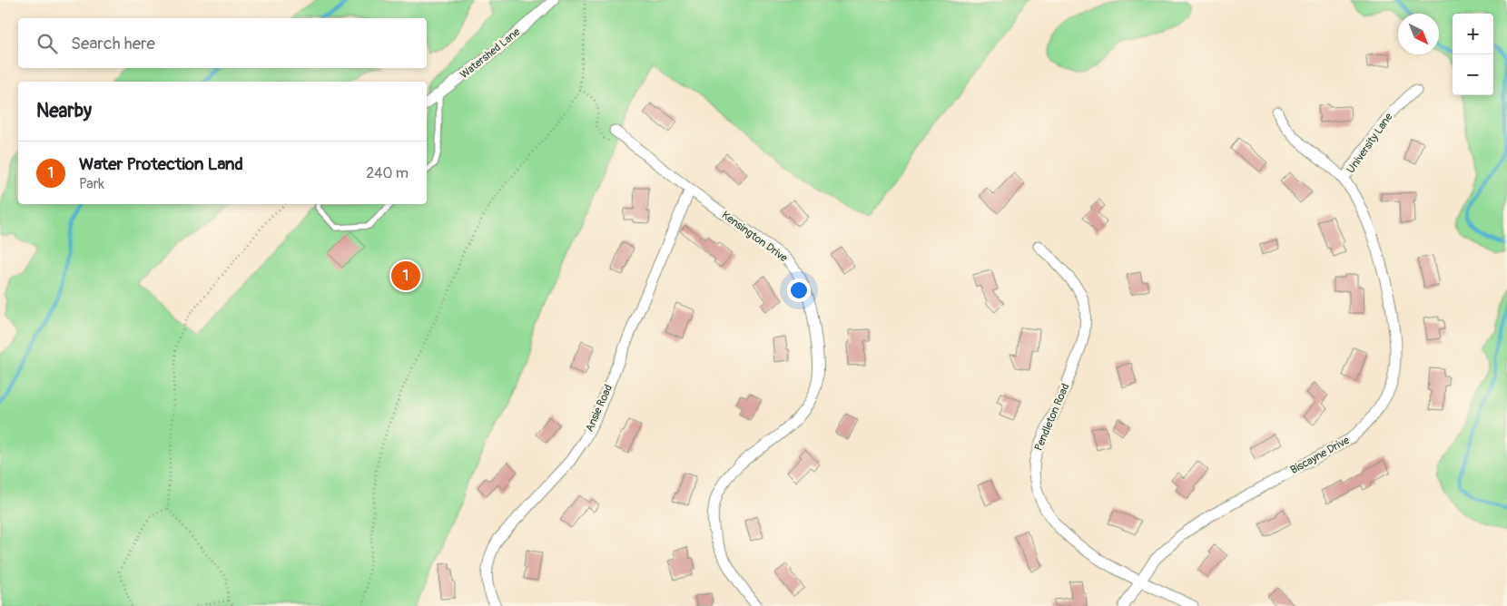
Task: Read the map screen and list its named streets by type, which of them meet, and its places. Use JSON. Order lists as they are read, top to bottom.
{
  "streets": {
    "street": [
      "Watershed Lane",
      "University Lane",
      "Kensington Drive",
      "Ansie Road",
      "Pendleton Road",
      "Biscayne Drive"
    ]
  },
  "crossings": [
    ["University Lane", "Biscayne Drive"],
    ["Kensington Drive", "Ansie Road"],
    ["Pendleton Road", "Biscayne Drive"]
  ],
  "north": "bottom right",
  "page": {
    "map_buttons": ["+", "−"],
    "search": "Search here",
    "heading": "Nearby",
    "list": [
      {
        "mark": "1",
        "name": "Water Protection Land",
        "note": "Park",
        "value": "240 m"
      }
    ],
    "pins": "1"
  }
}
